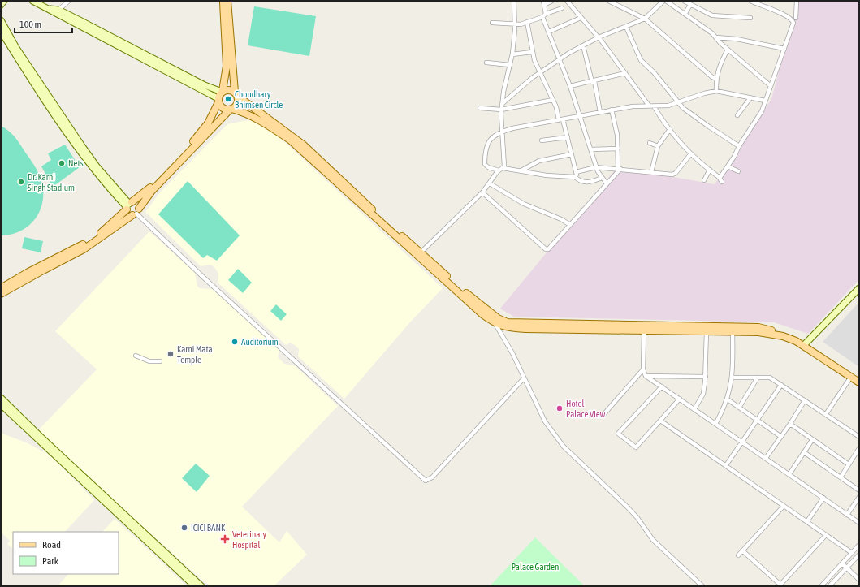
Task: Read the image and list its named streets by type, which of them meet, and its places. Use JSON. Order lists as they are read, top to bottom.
{
  "parks": ["Palace Garden"],
  "places": {
    "other": [
      "Choudhary Bhimsen Circle",
      "Nets",
      "Dr. Karni Singh Stadium",
      "Auditorium",
      "Karni Mata Temple",
      "Hotel Palace View",
      "ICICI BANK"
    ],
    "health": ["Veterinary Hospital"]
  },
  "legend": ["Road", "Park"],
  "scale_bar": "100 m"
}
